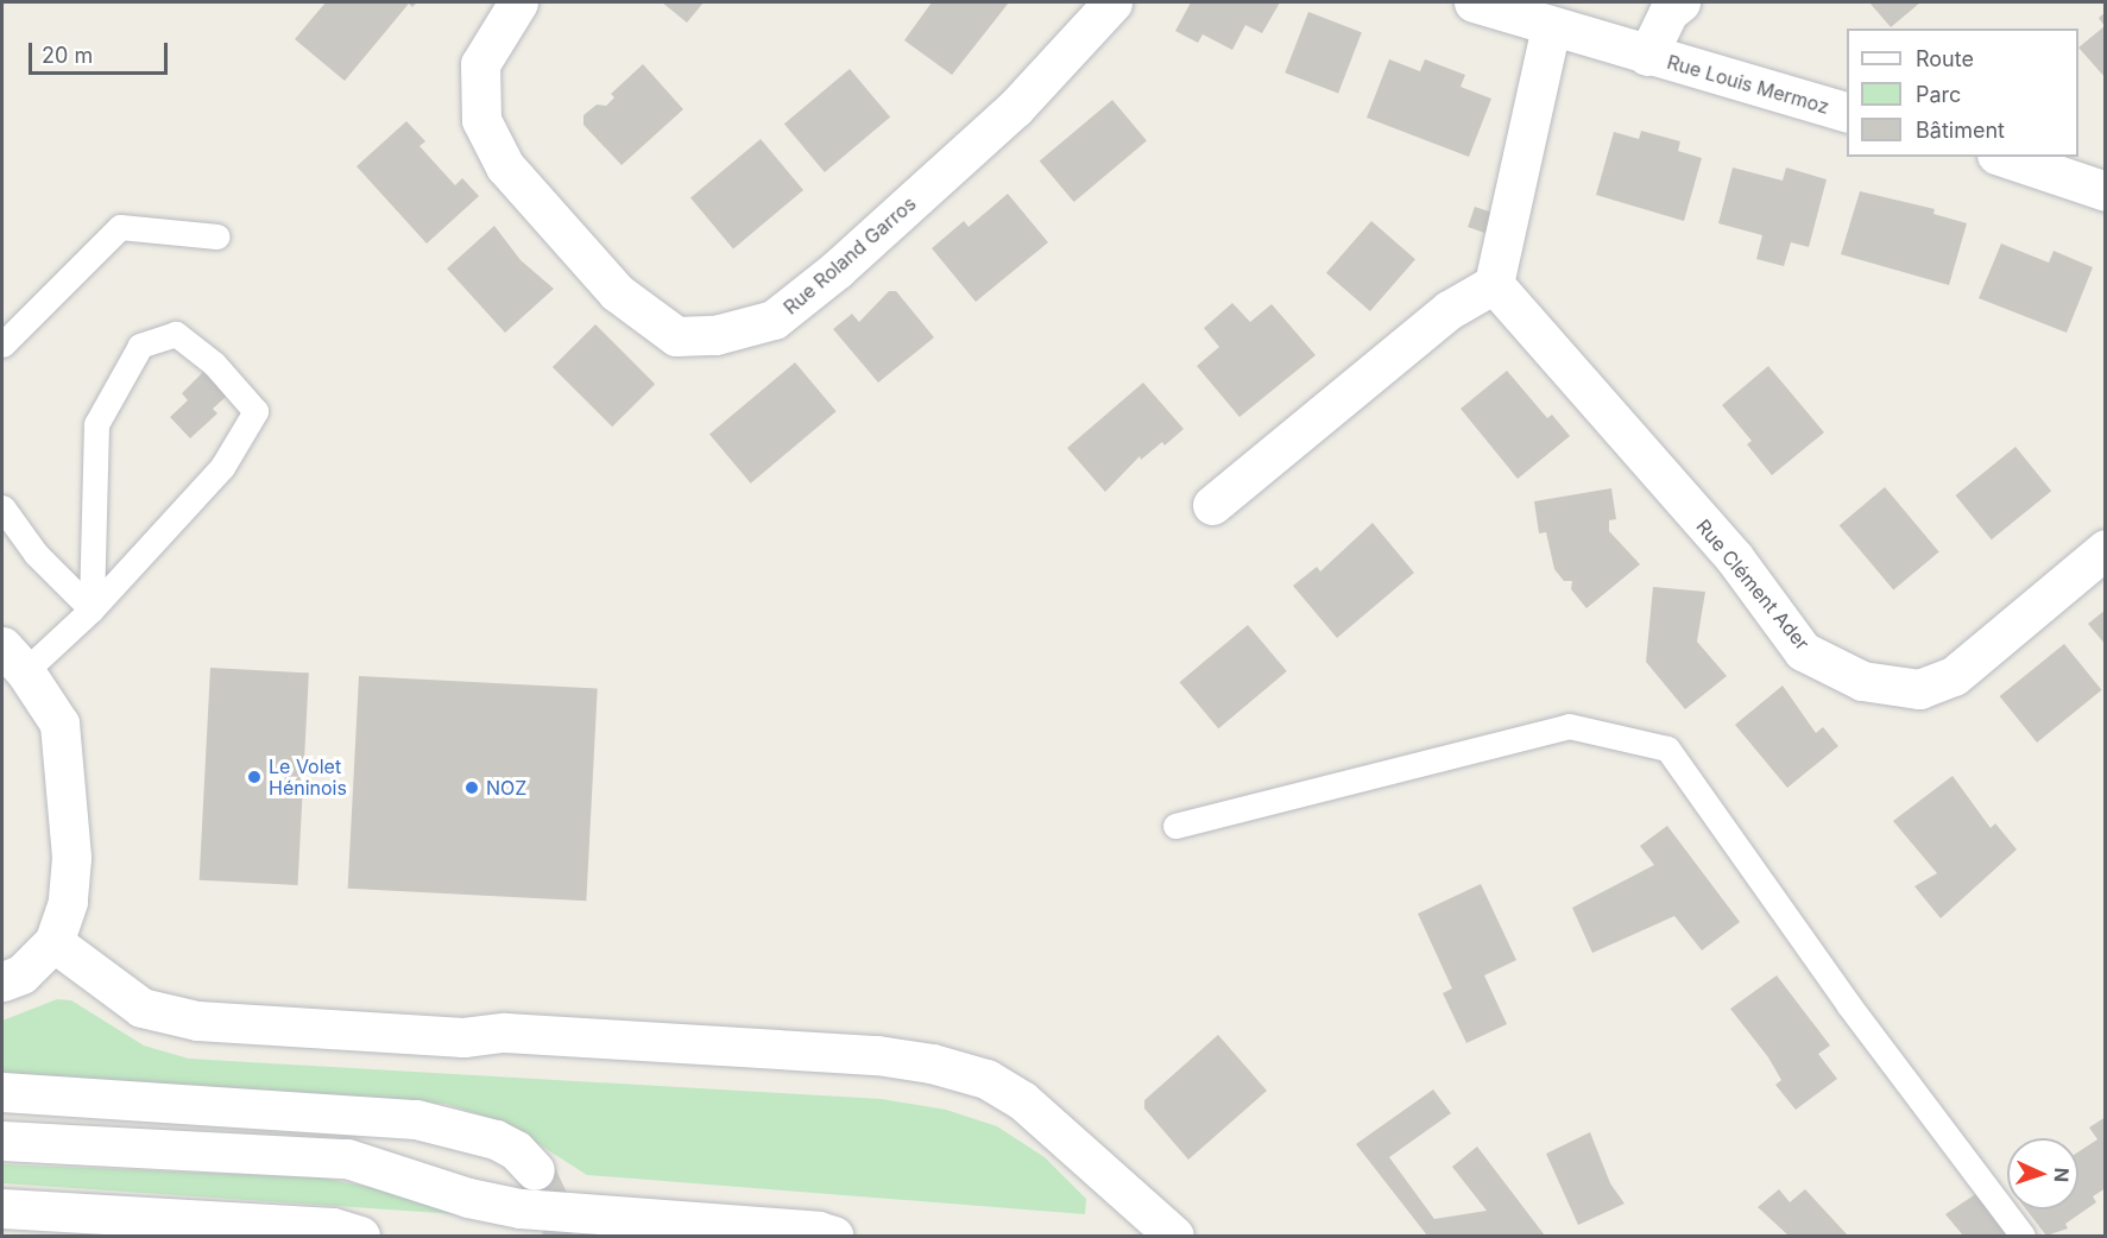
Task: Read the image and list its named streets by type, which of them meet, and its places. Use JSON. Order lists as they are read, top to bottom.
{
  "streets": {
    "street": ["Rue Louis Mermoz", "Rue Roland Garros", "Rue Clément Ader"]
  },
  "places": ["Le Volet Héninois", "NOZ"],
  "legend": ["Route", "Parc", "Bâtiment"],
  "scale_bar": "20 m",
  "north": "right"
}
